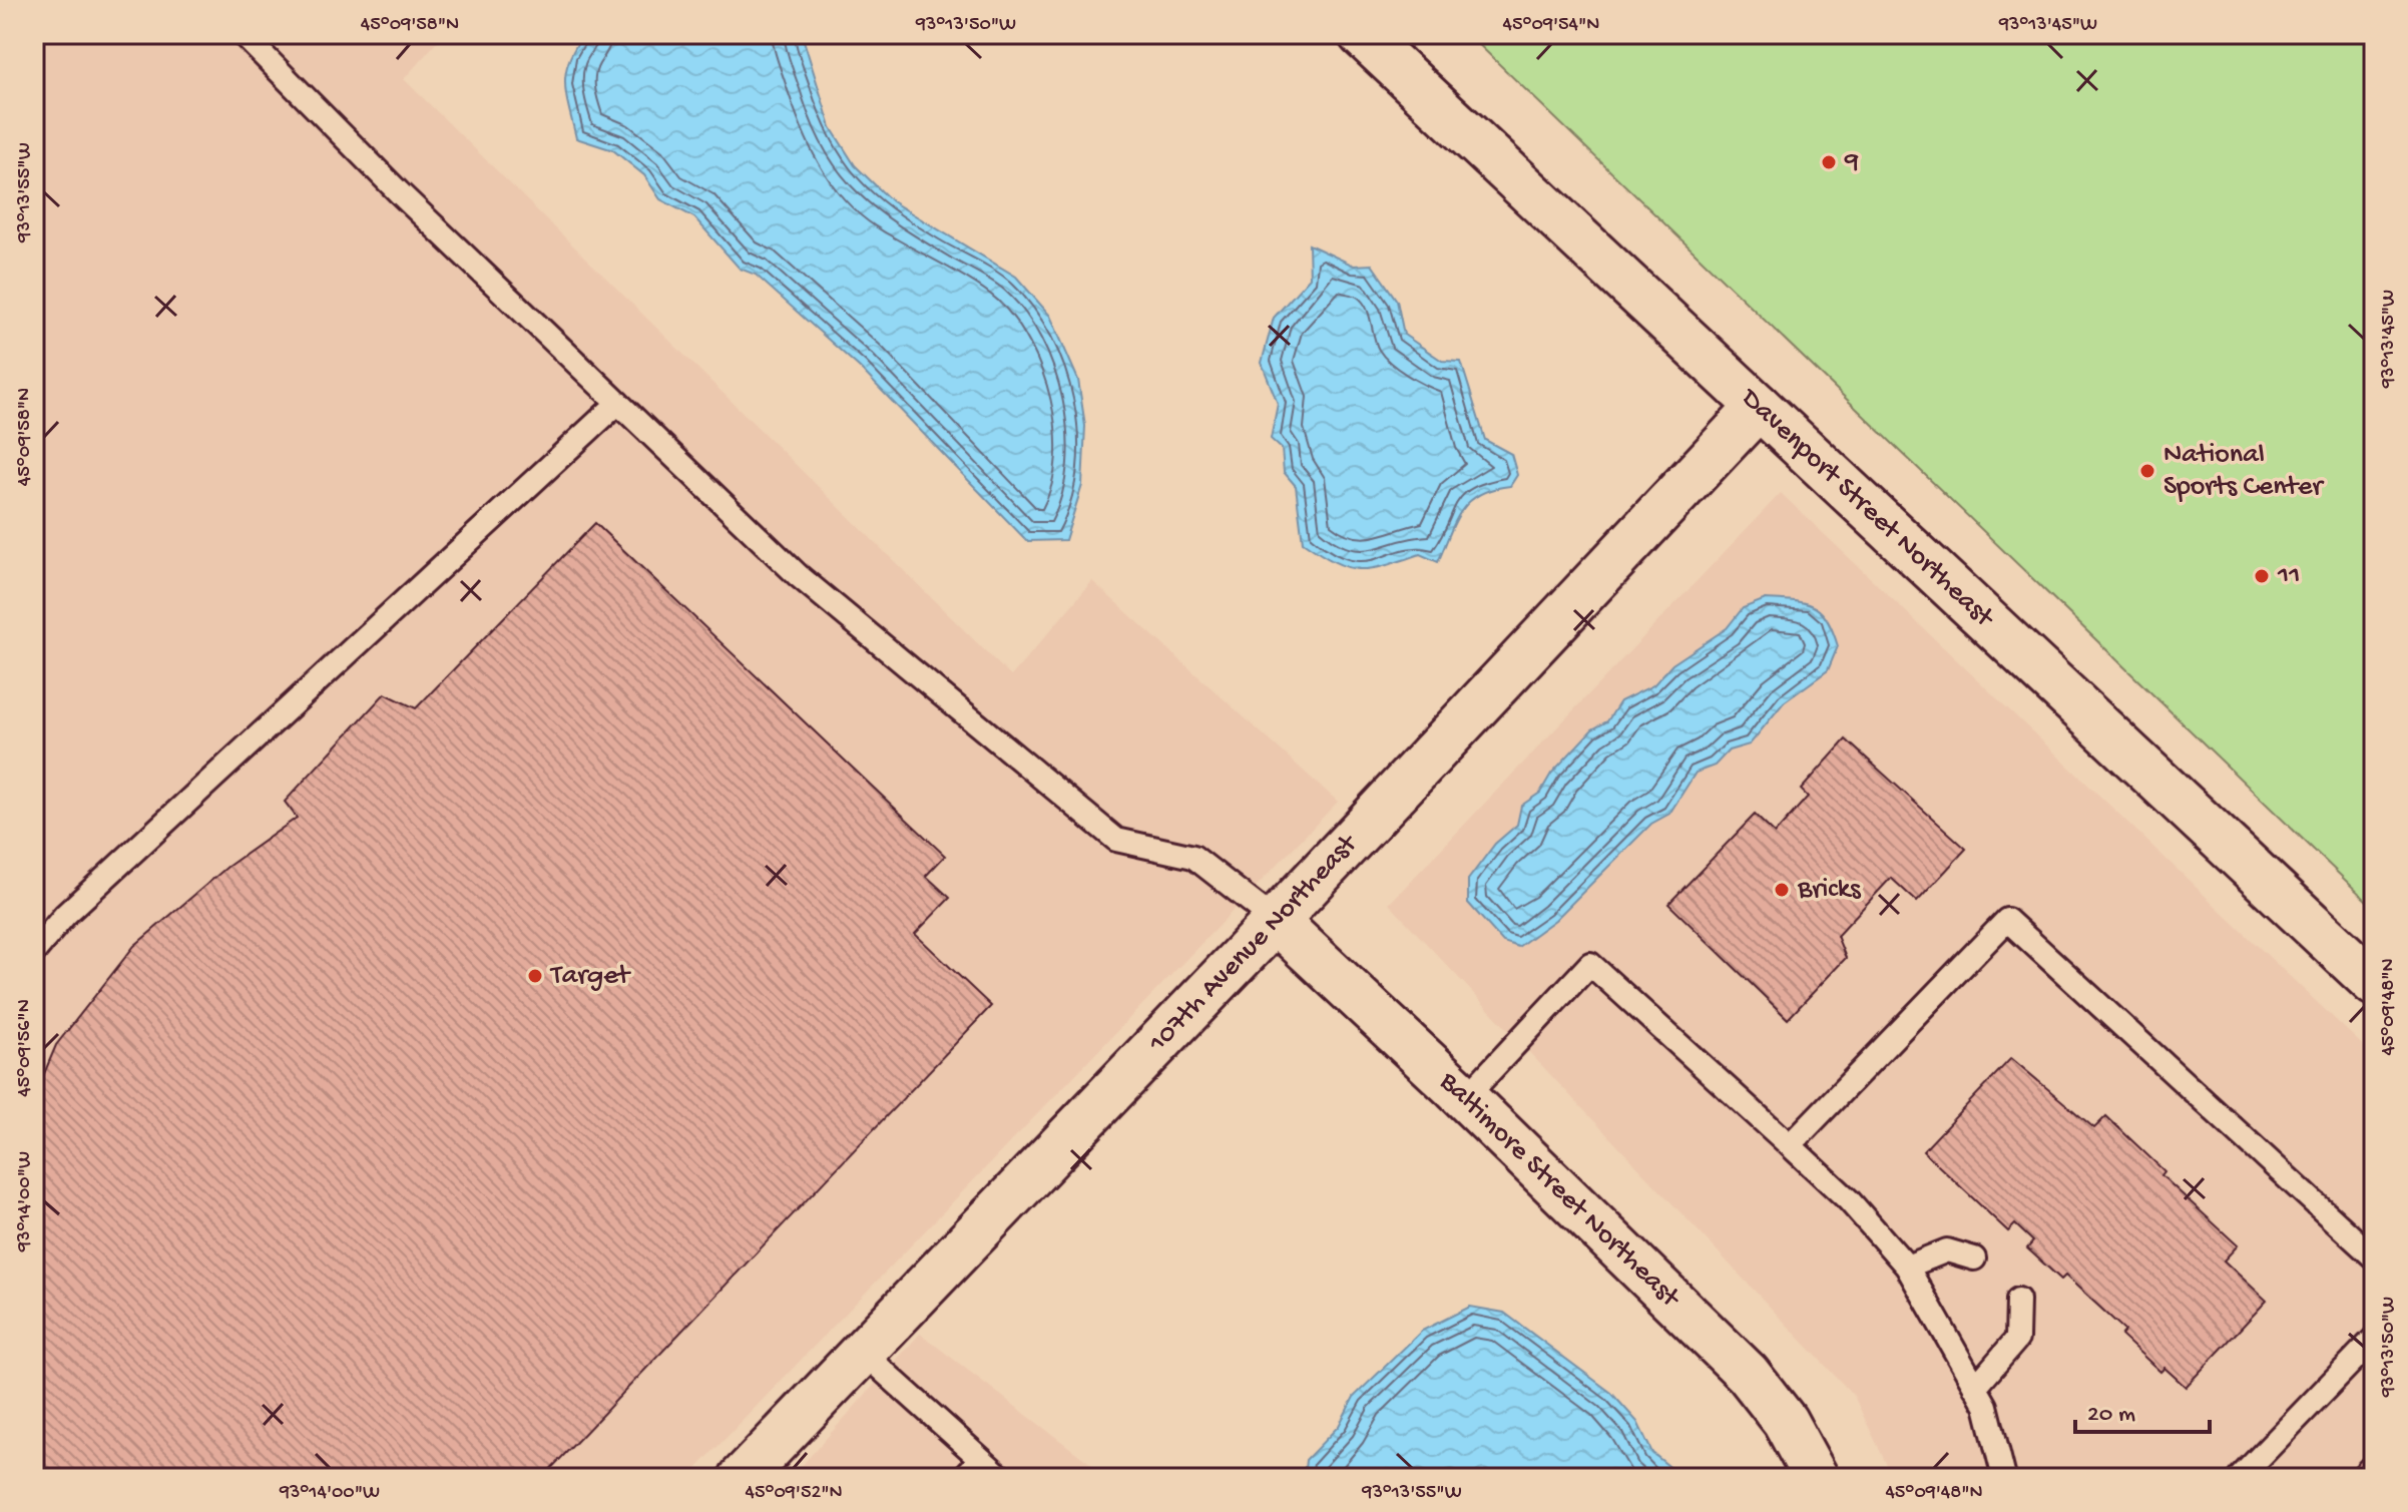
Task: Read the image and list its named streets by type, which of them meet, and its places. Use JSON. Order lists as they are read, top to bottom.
{
  "streets": {
    "street": ["Davenport Street Northeast", "107th Avenue Northeast", "Baltimore Street Northeast"]
  },
  "crossings": [
    ["Davenport Street Northeast", "107th Avenue Northeast"],
    ["107th Avenue Northeast", "Baltimore Street Northeast"]
  ],
  "places": [
    "9",
    "National Sports Center",
    "11",
    "Bricks",
    "Target"
  ],
  "scale_bar": "20 m",
  "coordinates": [
    "45°09'58\"N",
    "93°13'50\"W",
    "45°09'54\"N",
    "93°13'45\"W",
    "93°13'55\"W",
    "45°09'48\"N",
    "45°09'56\"N",
    "93°14'00\"W",
    "45°09'52\"N"
  ]
}
